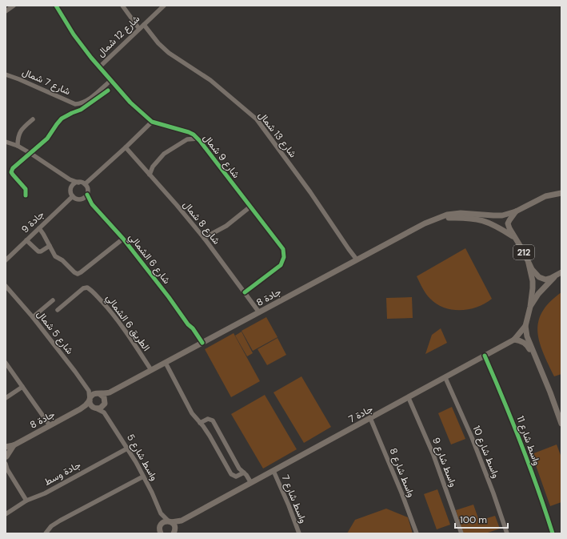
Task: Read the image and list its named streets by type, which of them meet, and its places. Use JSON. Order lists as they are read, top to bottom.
{
  "streets": {
    "main road": ["212", "جادة 8", "جادة 7"],
    "street": [
      "شارع 12 شمال",
      "شارع 7 شمال",
      "شارع 13 شمال",
      "شارع 9 شمال",
      "جادة 9",
      "شارع 8 شمال",
      "شارع 6 الشمالي",
      "الطريق 6 الشمالي",
      "شارع 5 شمال",
      "واسط شارع 11",
      "واسط شارع 10",
      "واسط شارع 5",
      "واسط شارع 9",
      "واسط شارع 8",
      "جادة وسط",
      "واسط شارع 7"
    ]
  },
  "crossings": [
    ["شارع 12 شمال", "شارع 13 شمال"],
    ["شارع 12 شمال", "شارع 9 شمال"],
    ["شارع 7 شمال", "شارع 9 شمال"],
    ["شارع 13 شمال", "جادة 8"],
    ["شارع 9 شمال", "شارع 8 شمال"],
    ["جادة 9", "شارع 6 الشمالي"],
    ["شارع 8 شمال", "جادة 8"],
    ["212", "جادة 8"],
    ["212", "جادة 7"],
    ["شارع 6 الشمالي", "جادة 8"],
    ["جادة 8", "الطريق 6 الشمالي"],
    ["جادة 8", "واسط شارع 5"],
    ["جادة 7", "واسط شارع 11"],
    ["جادة 7", "واسط شارع 10"],
    ["جادة 7", "واسط شارع 5"],
    ["جادة 7", "واسط شارع 9"],
    ["جادة 7", "واسط شارع 8"],
    ["جادة 7", "واسط شارع 7"],
    ["واسط شارع 5", "جادة وسط"]
  ],
  "scale_bar": "100 m"
}
